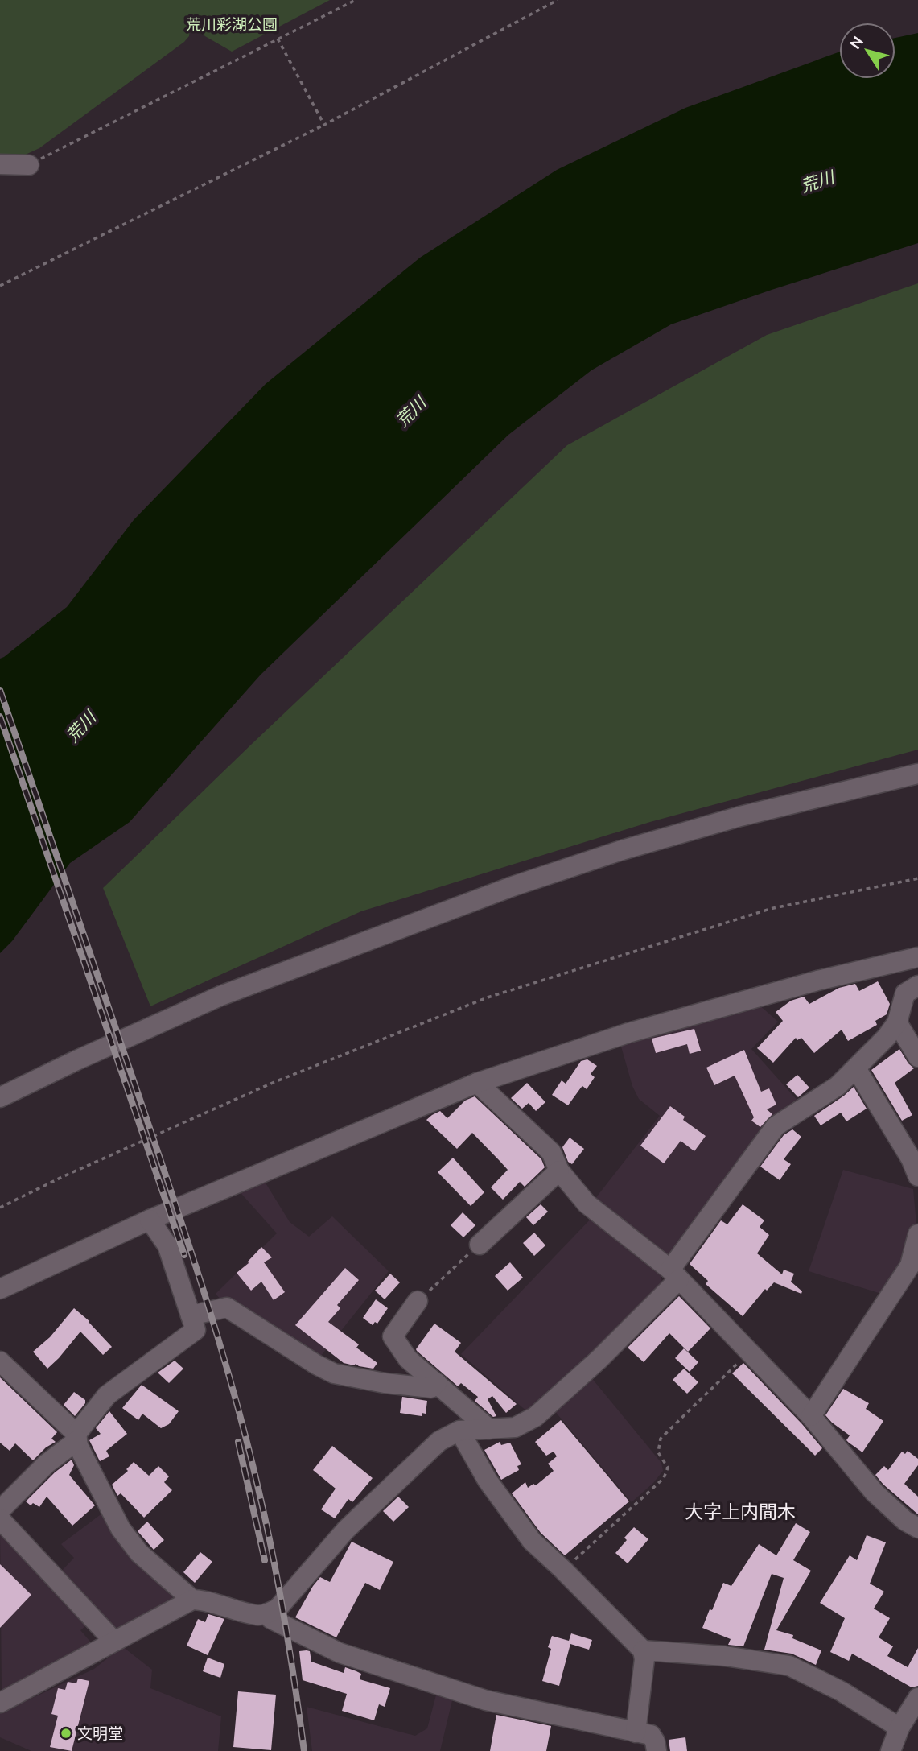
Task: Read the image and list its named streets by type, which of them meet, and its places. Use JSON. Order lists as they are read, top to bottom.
{
  "districts": ["大字上内間木"],
  "water": ["荒川"],
  "parks": ["荒川彩湖公園"],
  "places": ["文明堂"],
  "north": "top left"
}
